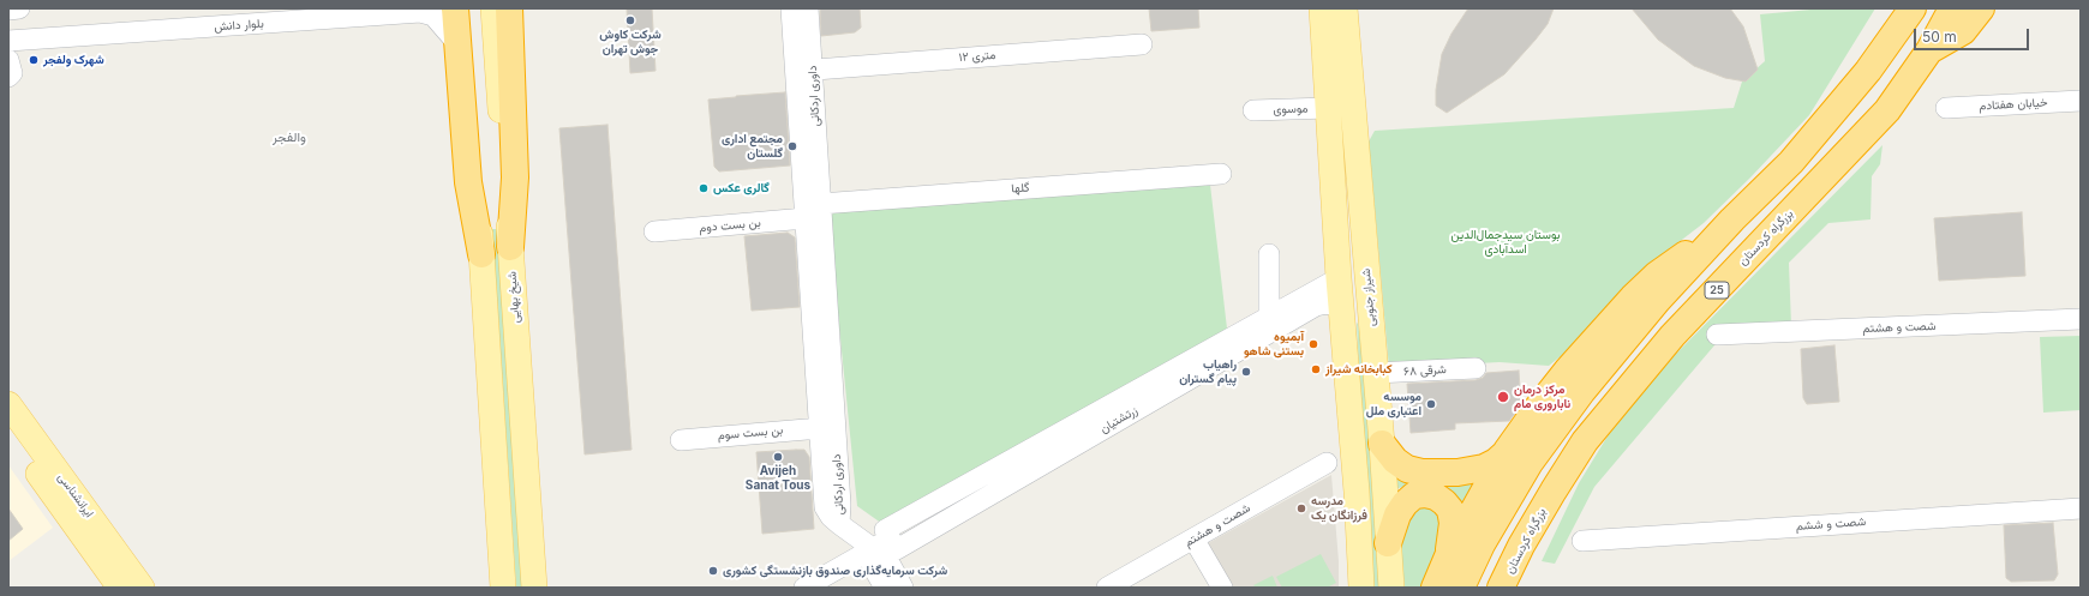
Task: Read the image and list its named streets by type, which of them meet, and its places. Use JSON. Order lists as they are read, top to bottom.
{
  "streets": {
    "highway": ["بزرگراه کردستان", "25"],
    "main road": ["شیخ بهایی", "شیراز جنوبی", "ایرانشناسی"],
    "street": [
      "بلوار دانش",
      "۱۲ متری",
      "داوری اردکانی",
      "خیابان هفتادم",
      "موسوی",
      "گلها",
      "بن بست دوم",
      "شصت و هشتم",
      "۶۸ شرقی",
      "زرتشتیان",
      "بن بست سوم",
      "شصت و ششم"
    ]
  },
  "crossings": [
    ["۱۲ متری", "داوری اردکانی"],
    ["داوری اردکانی", "گلها"],
    ["داوری اردکانی", "بن بست دوم"],
    ["داوری اردکانی", "بن بست سوم"],
    ["شیراز جنوبی", "۶۸ شرقی"]
  ],
  "districts": ["والفجر"],
  "parks": ["بوستان سیدجمال‌الدین اسدآبادی"],
  "places": [
    "شرکت کاوش جوش تهران",
    "شهرک ولفجر",
    "مجتمع اداری گلستان",
    "گالری عکس",
    "آبمیوه بستنی شاهو",
    "کبابخانه شیراز",
    "راهیاب پیام گستران",
    "مرکز درمان ناباروری مام",
    "موسسه اعتباری ملل",
    "Avijeh Sanat Tous",
    "مدرسه فرزانگان یک",
    "شرکت سرمایه‌گذاری صندوق بازنشستگی کشوری"
  ],
  "scale_bar": "50 m"
}
